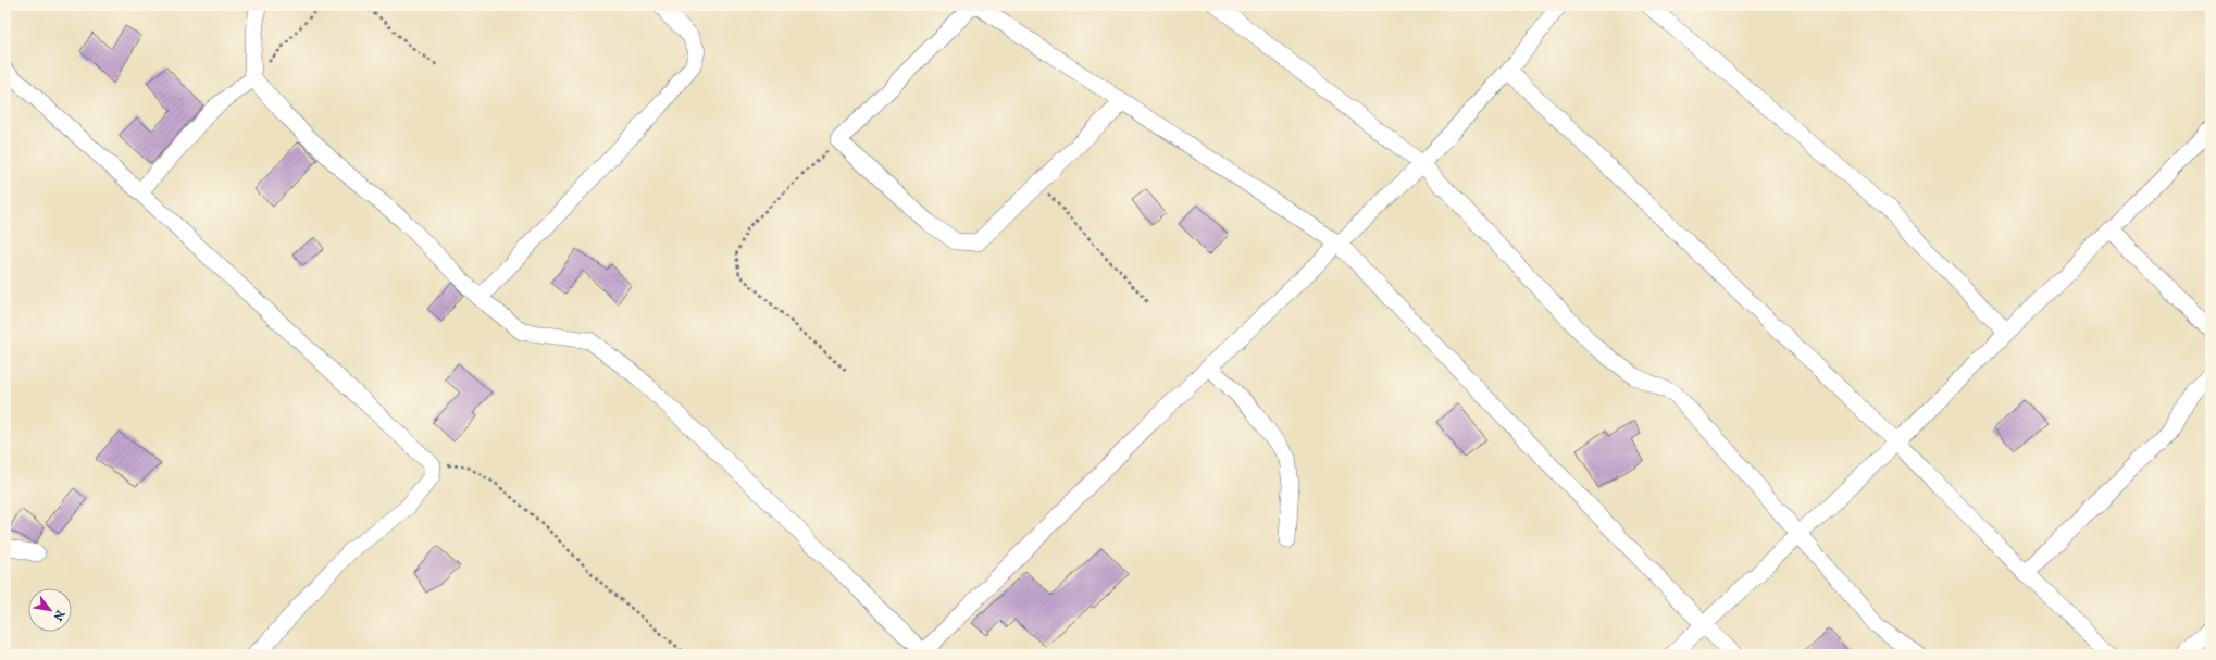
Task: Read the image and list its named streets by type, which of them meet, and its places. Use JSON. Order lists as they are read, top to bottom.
{
  "north": "bottom right"
}
